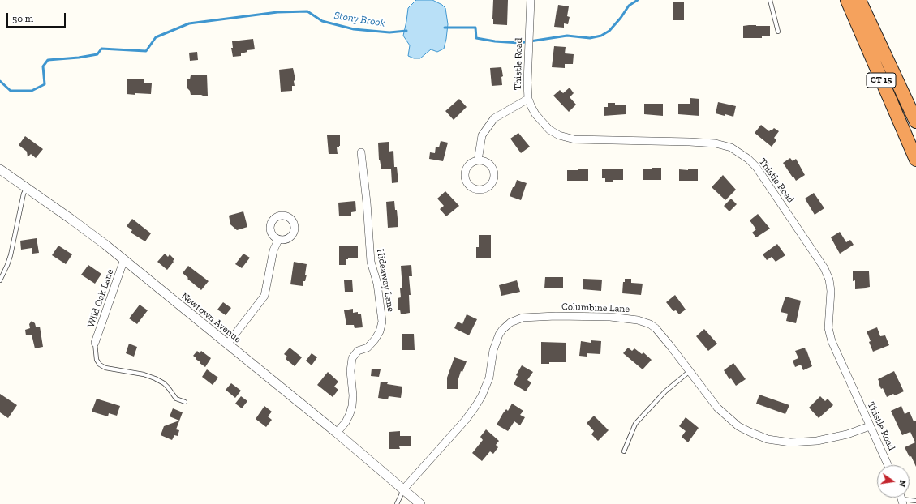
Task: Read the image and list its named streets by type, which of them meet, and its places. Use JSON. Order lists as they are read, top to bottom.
{
  "streets": {
    "highway": ["CT 15"],
    "street": [
      "Thistle Road",
      "Hideaway Lane",
      "Wild Oak Lane",
      "Columbine Lane",
      "Newtown Avenue"
    ]
  },
  "crossings": [
    ["Thistle Road", "Columbine Lane"],
    ["Hideaway Lane", "Newtown Avenue"],
    ["Wild Oak Lane", "Newtown Avenue"],
    ["Columbine Lane", "Newtown Avenue"]
  ],
  "water": ["Stony Brook"],
  "scale_bar": "50 m",
  "north": "right"
}
